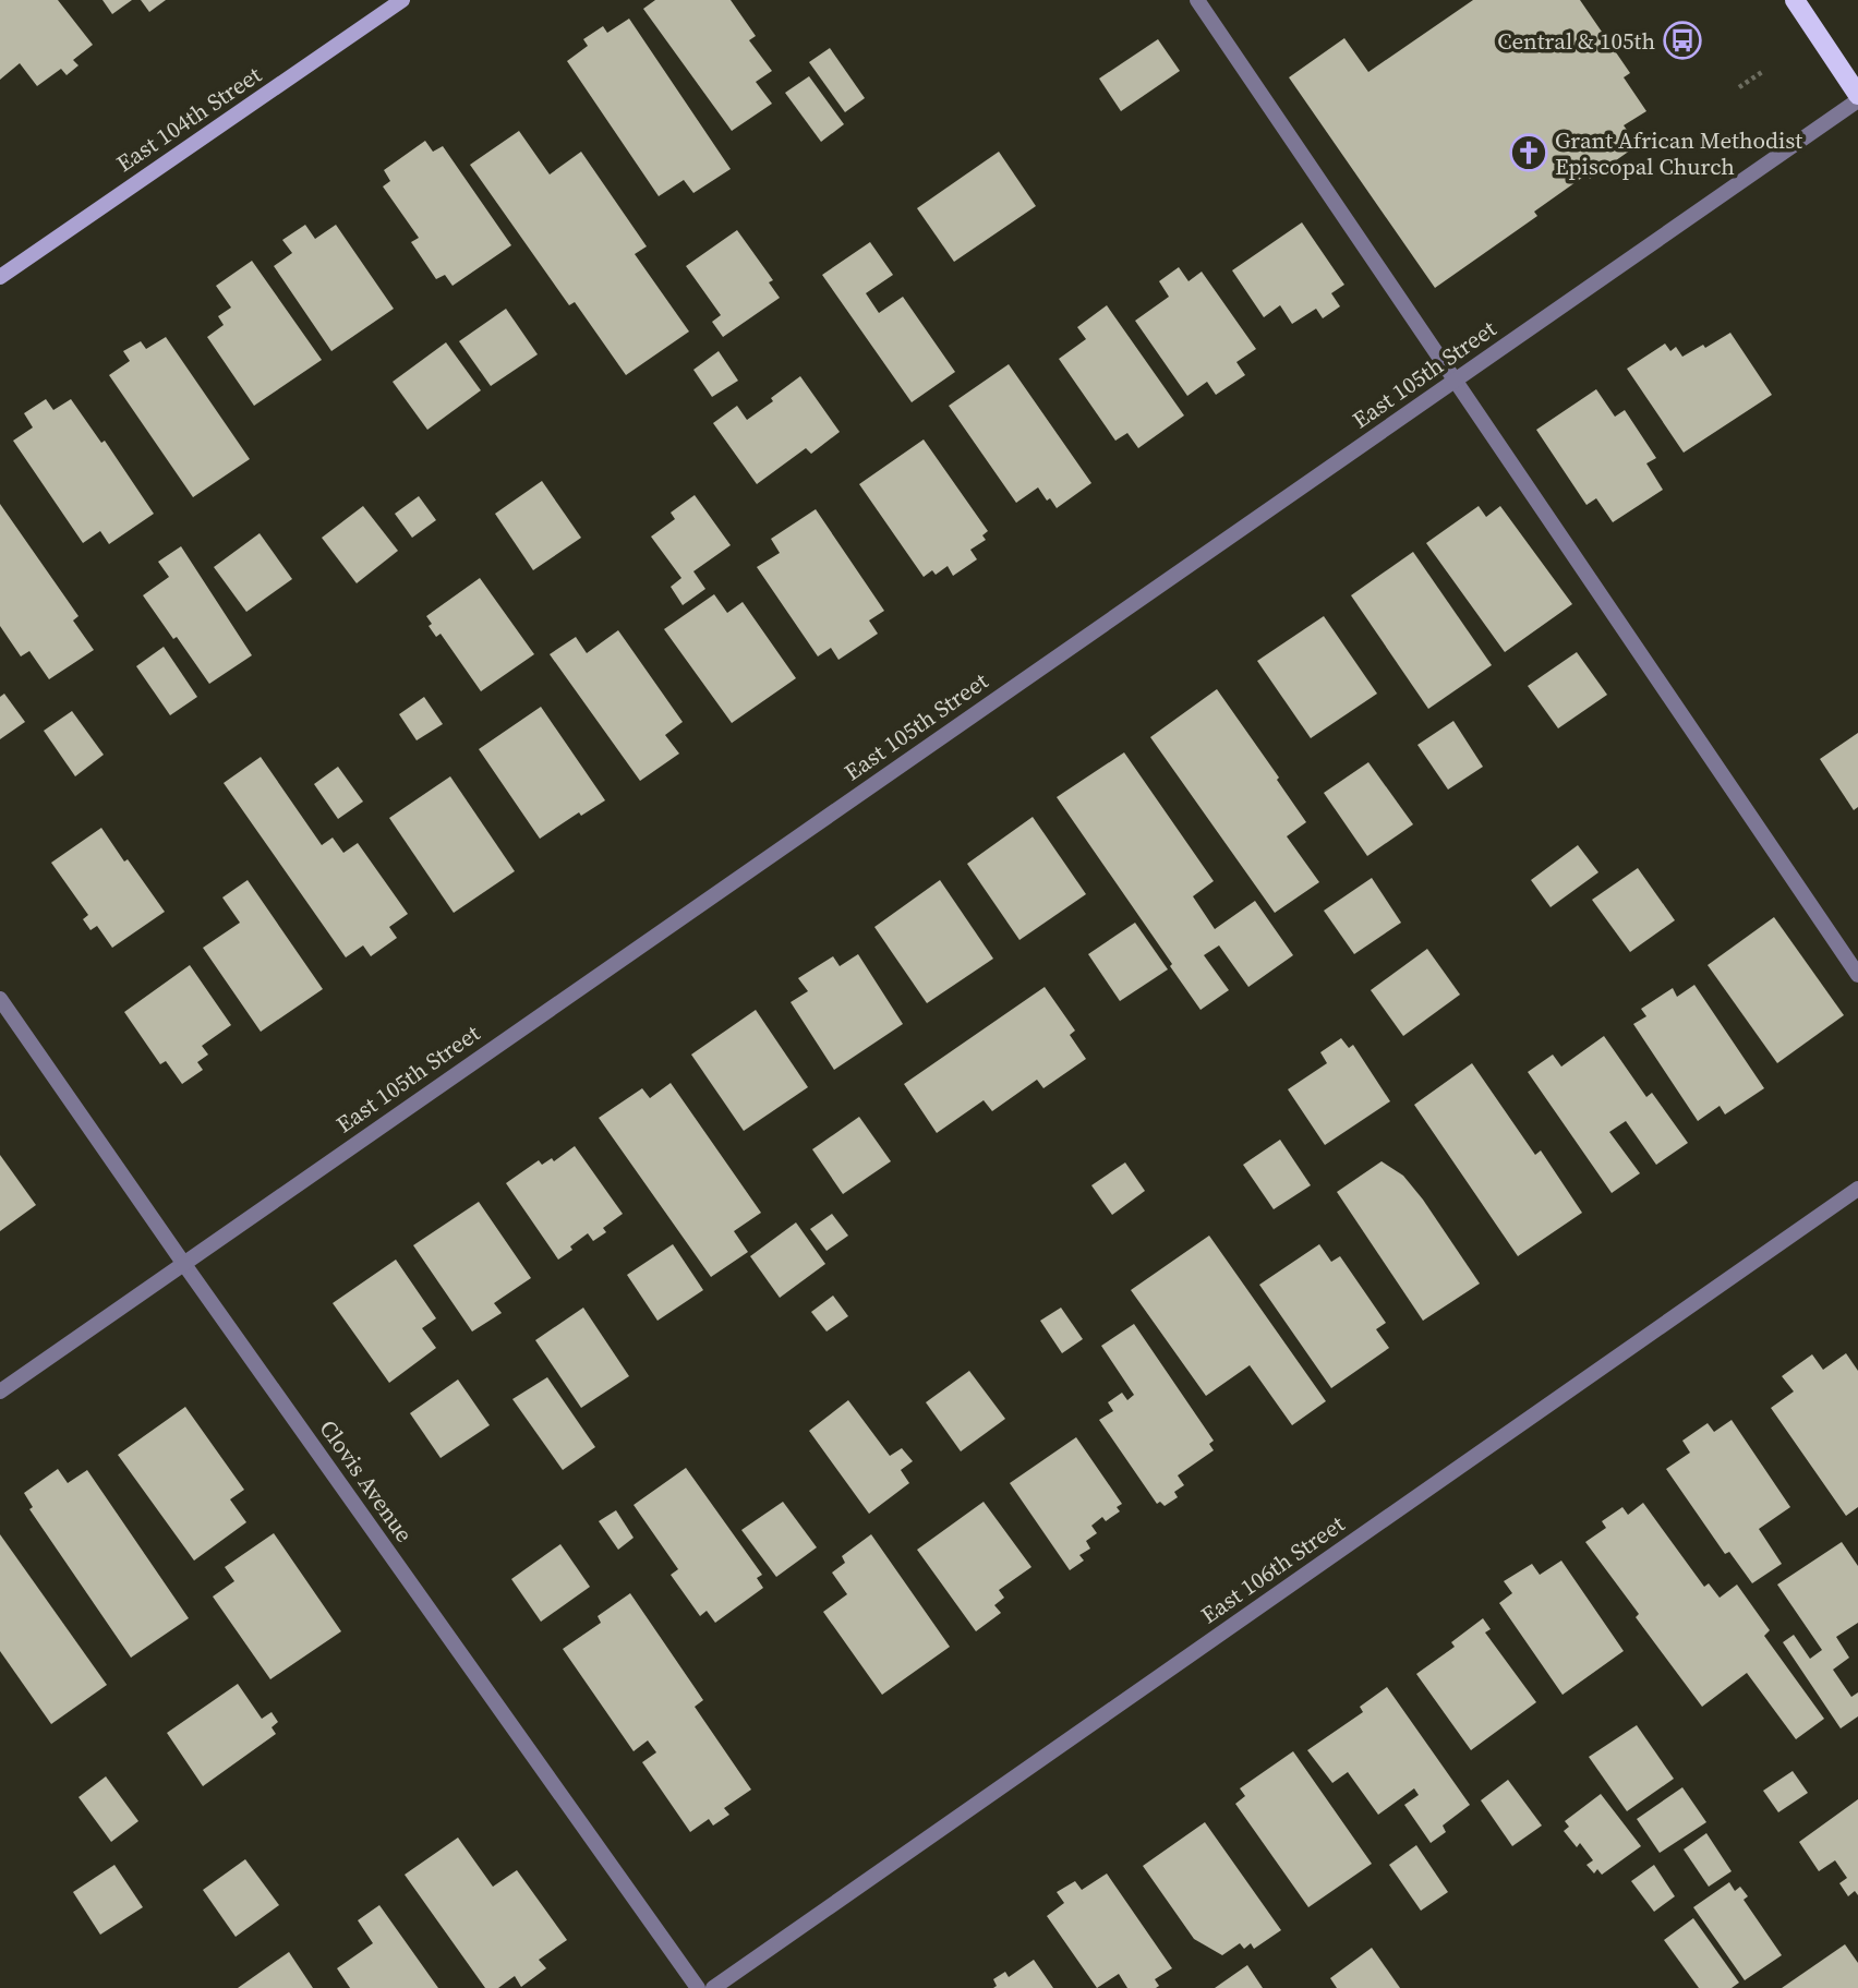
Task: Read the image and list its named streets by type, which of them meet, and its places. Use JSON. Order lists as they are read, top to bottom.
{
  "streets": {
    "street": [
      "East 104th Street",
      "East 105th Street",
      "Clovis Avenue",
      "East 106th Street"
    ]
  },
  "crossings": [
    ["East 105th Street", "Clovis Avenue"]
  ],
  "places": {
    "bus stop": ["Central & 105th"],
    "church": ["Grant African Methodist Episcopal Church"]
  }
}
